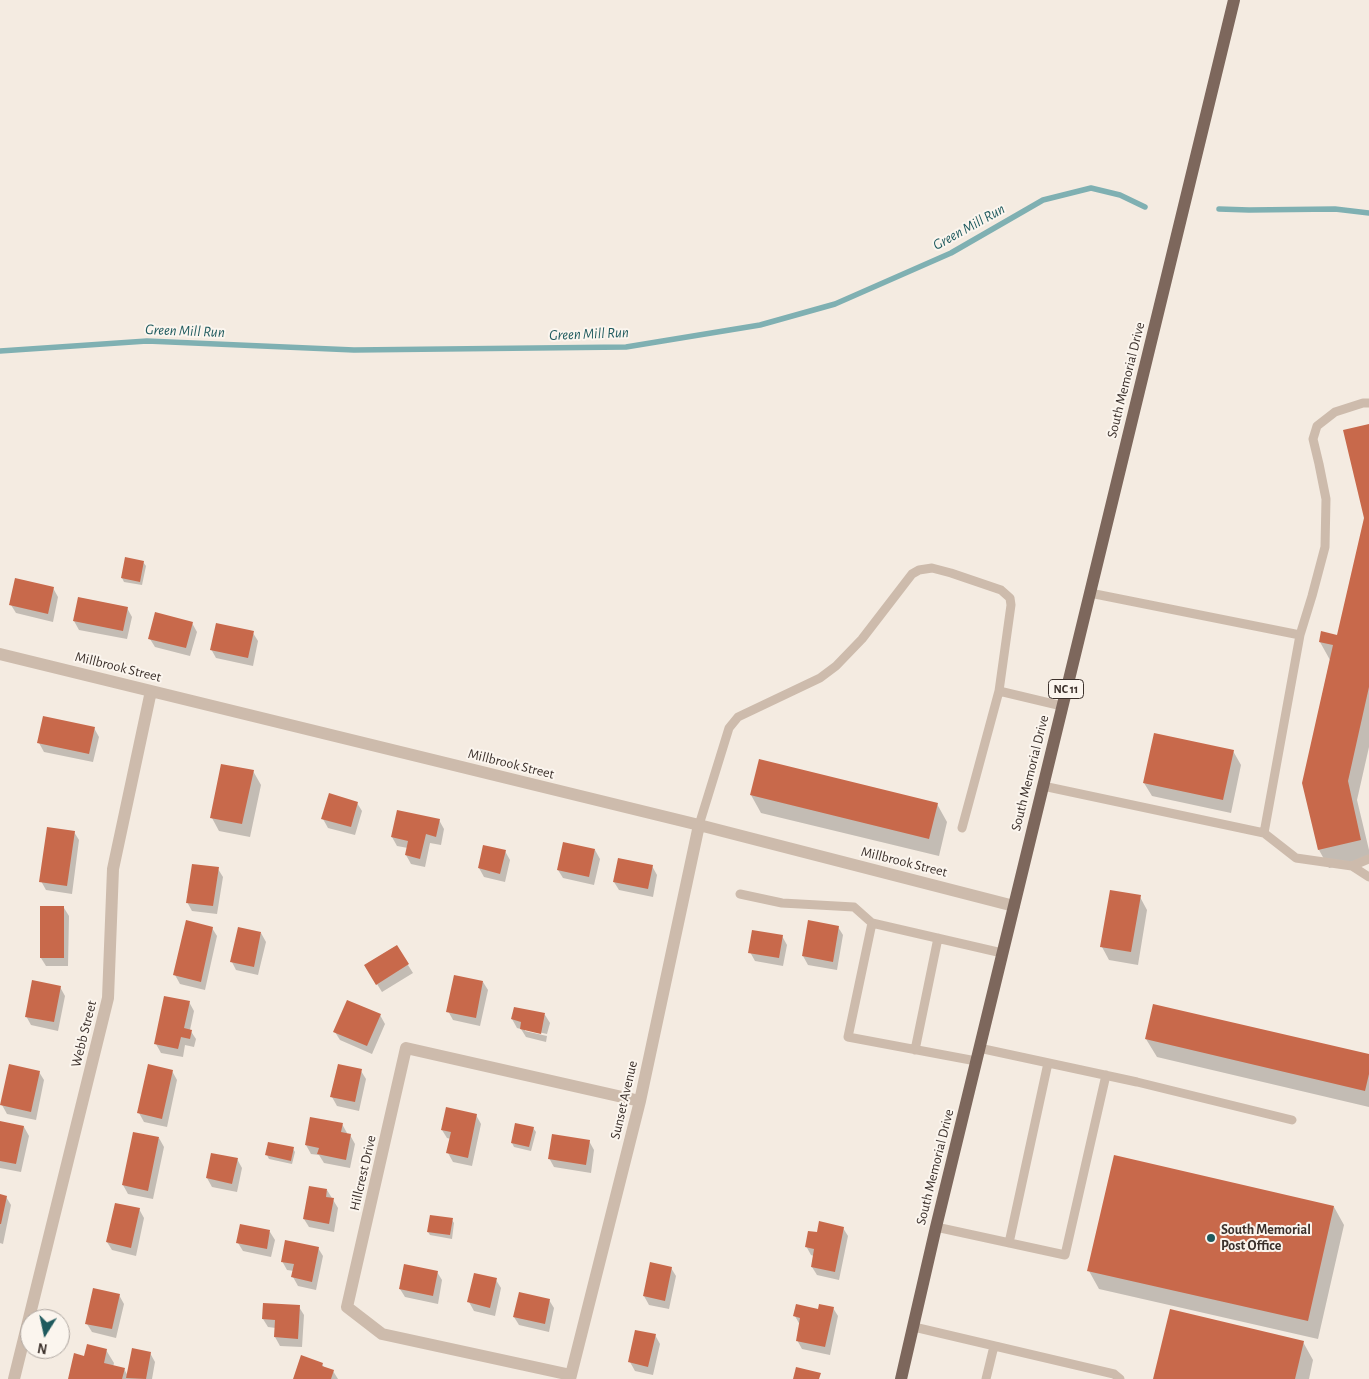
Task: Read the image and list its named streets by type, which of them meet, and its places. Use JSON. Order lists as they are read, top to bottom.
{
  "streets": {
    "main road": ["South Memorial Drive", "NC 11"],
    "street": [
      "Millbrook Street",
      "Webb Street",
      "Sunset Avenue",
      "Hillcrest Drive"
    ]
  },
  "crossings": [
    ["South Memorial Drive", "Millbrook Street"],
    ["Millbrook Street", "Webb Street"],
    ["Millbrook Street", "Sunset Avenue"],
    ["Sunset Avenue", "Hillcrest Drive"]
  ],
  "water": ["Green Mill Run"],
  "places": ["South Memorial Post Office"],
  "north": "bottom"
}
